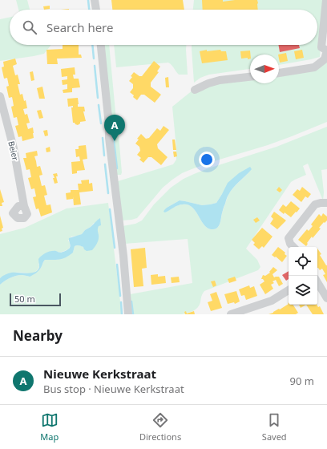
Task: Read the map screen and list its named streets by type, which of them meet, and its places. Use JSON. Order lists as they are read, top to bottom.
{
  "streets": {
    "street": ["Beier"]
  },
  "scale_bar": "50 m",
  "north": "right",
  "page": {
    "search": "Search here",
    "pins": "A",
    "scale": "50 m",
    "heading": "Nearby",
    "list": [
      {
        "mark": "A",
        "name": "Nieuwe Kerkstraat",
        "note": "Bus stop · Nieuwe Kerkstraat",
        "value": "90 m"
      }
    ],
    "nav": ["Map", "Directions", "Saved"]
  }
}
